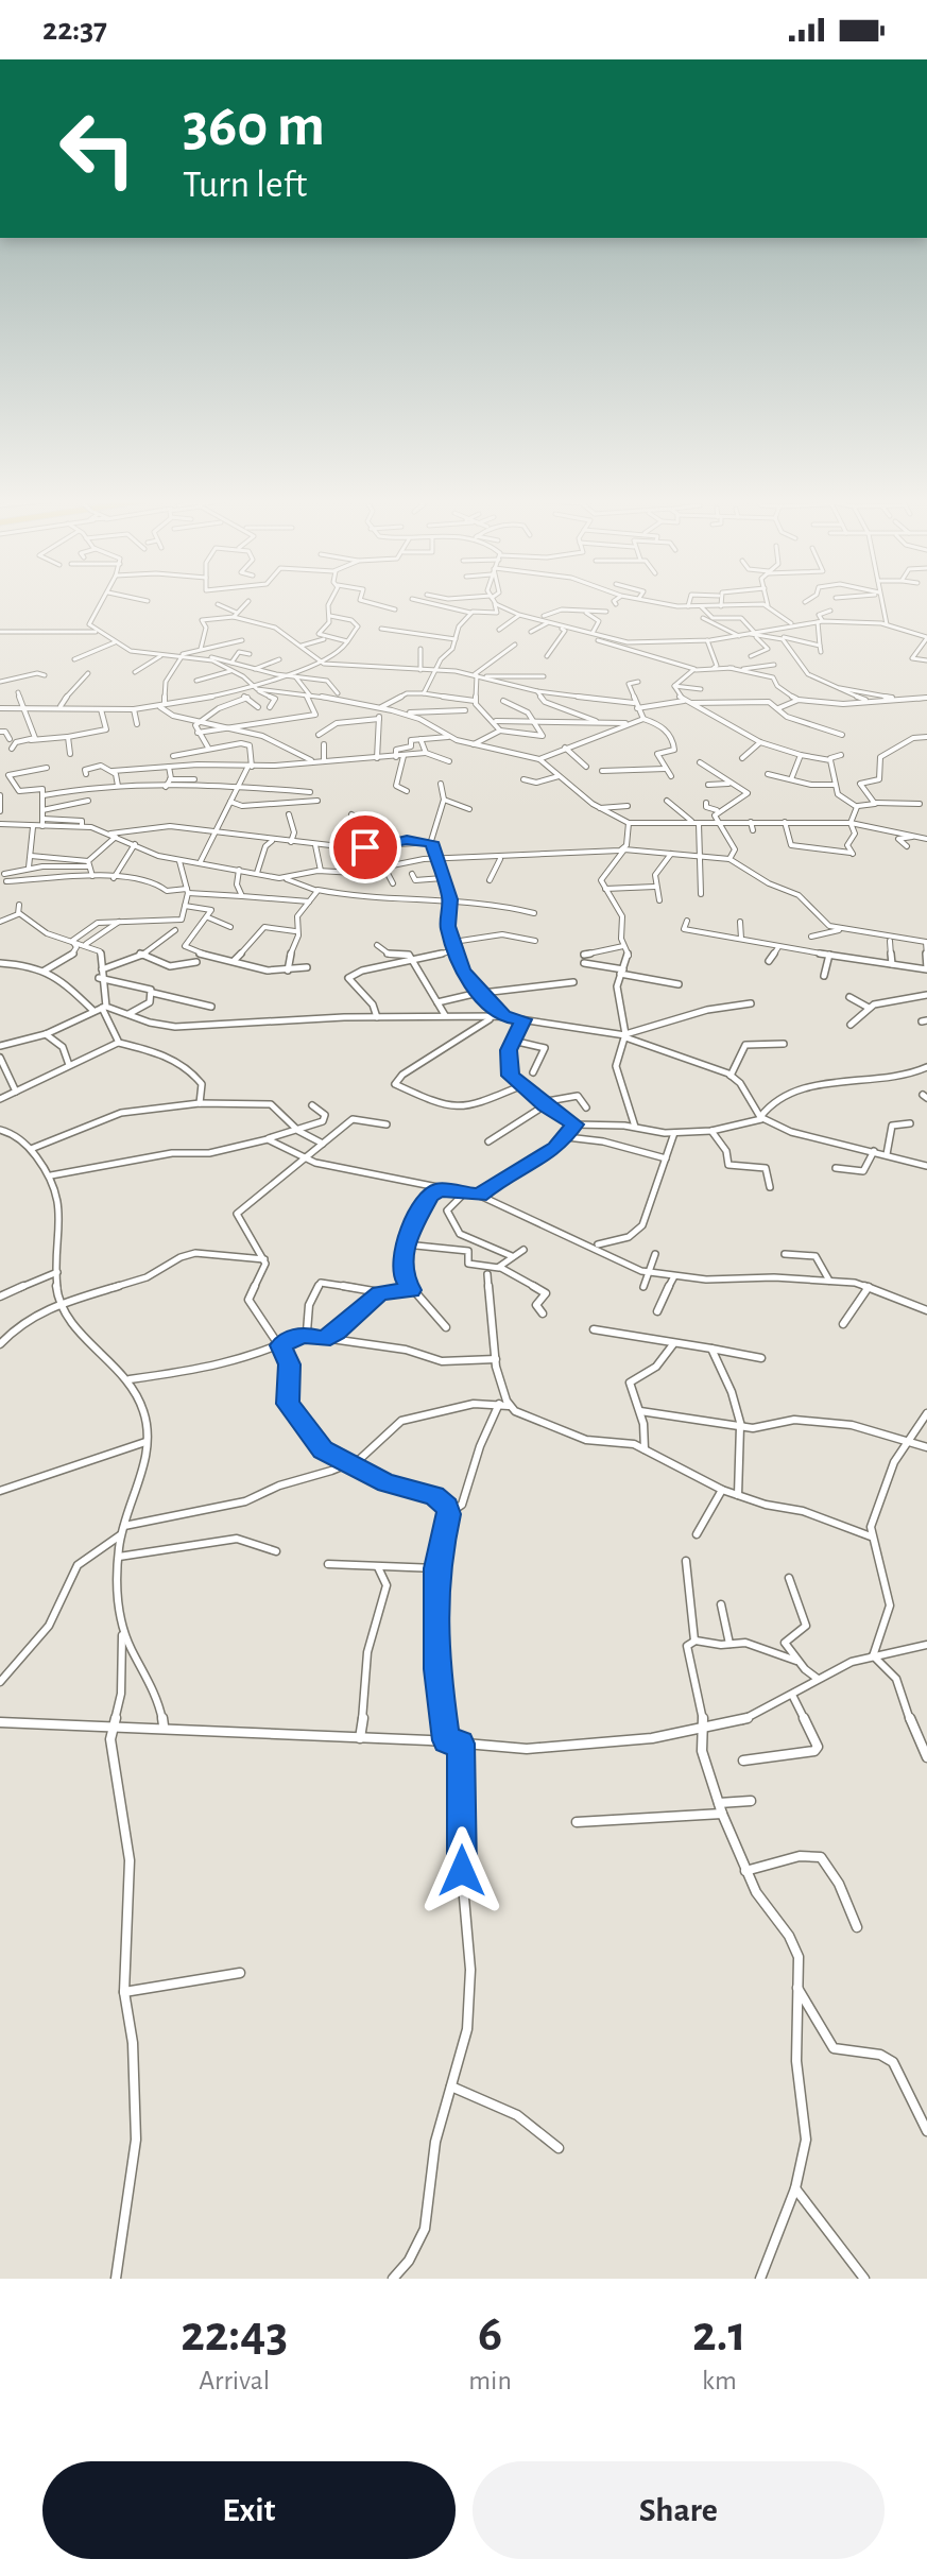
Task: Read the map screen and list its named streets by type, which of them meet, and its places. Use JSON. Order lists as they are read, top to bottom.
{
  "page": {
    "status": "22:37",
    "turn": ["360 m", "Turn left"],
    "eta": [
      "22:43",
      "Arrival",
      "6",
      "min",
      "2.1",
      "km"
    ],
    "buttons": ["Exit", "Share"]
  }
}
